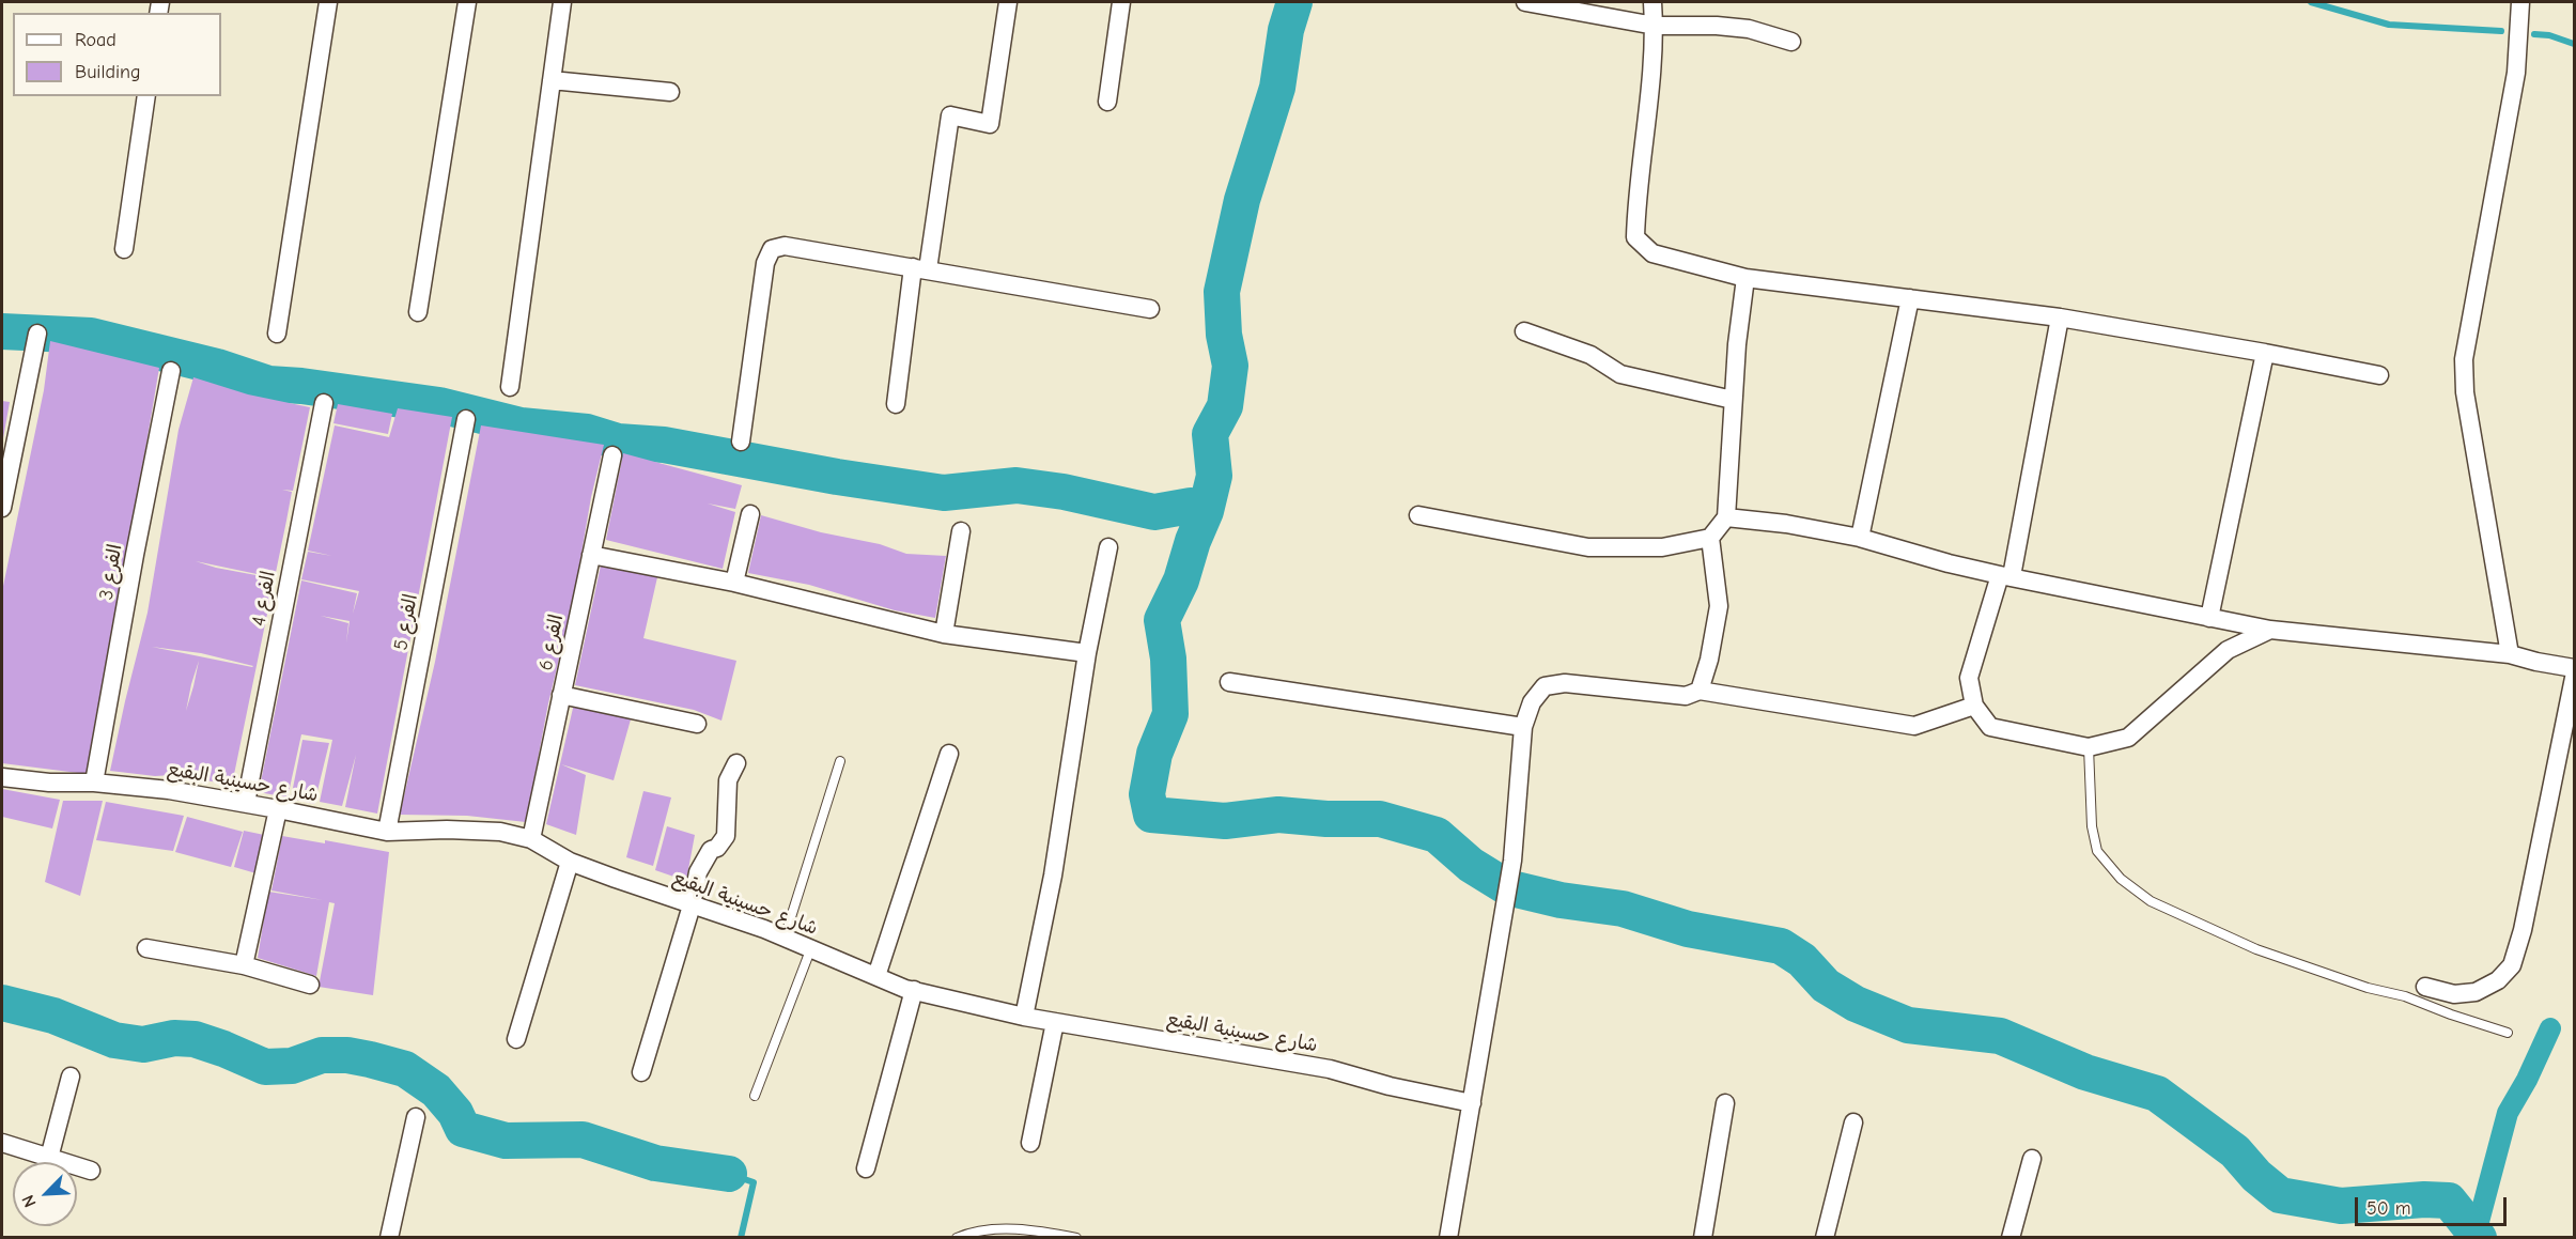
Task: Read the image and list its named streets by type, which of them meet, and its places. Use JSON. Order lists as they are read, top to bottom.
{
  "streets": {
    "street": [
      "الفرع 3",
      "الفرع 4",
      "الفرع 5",
      "الفرع 6",
      "شارع حسينية البقيع"
    ]
  },
  "crossings": [
    ["الفرع 3", "شارع حسينية البقيع"],
    ["الفرع 4", "شارع حسينية البقيع"],
    ["الفرع 5", "شارع حسينية البقيع"],
    ["الفرع 6", "شارع حسينية البقيع"]
  ],
  "legend": ["Road", "Building"],
  "scale_bar": "50 m",
  "north": "bottom left"
}
